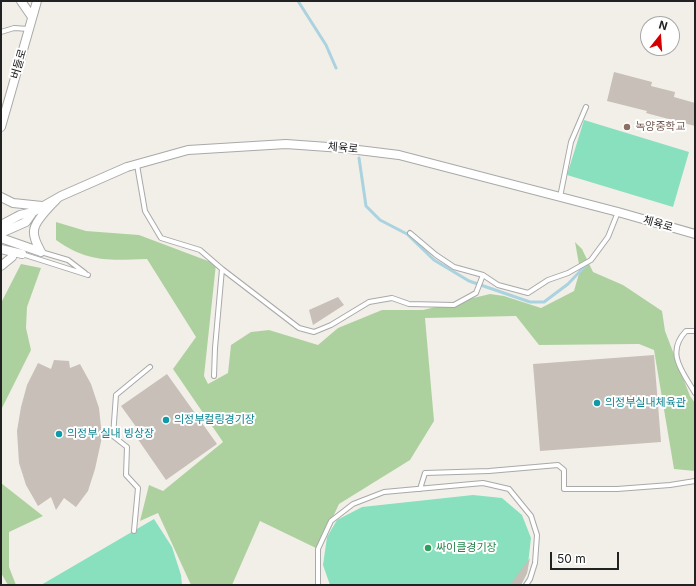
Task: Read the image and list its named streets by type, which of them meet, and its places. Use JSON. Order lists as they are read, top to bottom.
{
  "streets": {
    "street": ["버들로", "체육로"]
  },
  "places": [
    "녹양중학교",
    "의정부실내체육관",
    "의정부컬링경기장",
    "의정부 실내 빙상장",
    "싸이클경기장"
  ],
  "scale_bar": "50 m",
  "north": "top"
}
